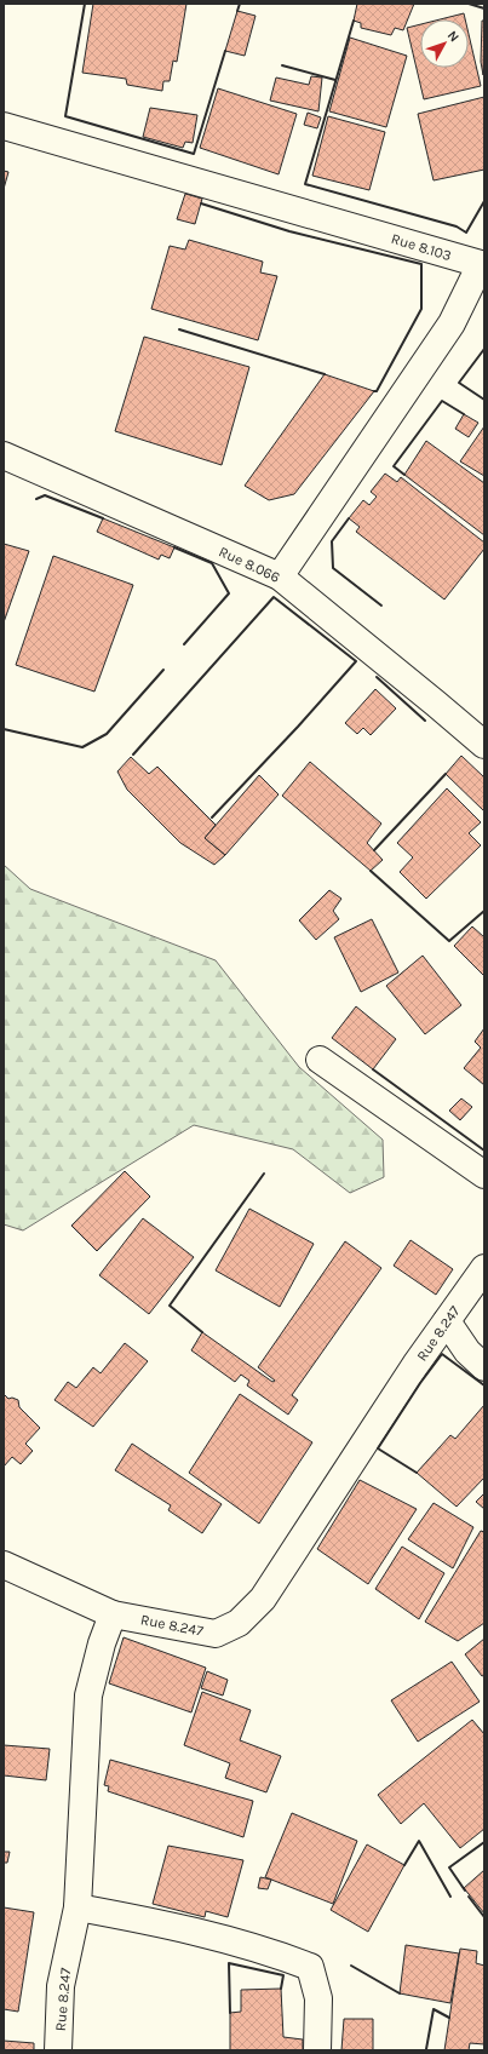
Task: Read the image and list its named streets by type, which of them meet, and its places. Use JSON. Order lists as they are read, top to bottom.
{
  "streets": {
    "street": ["Rue 8.103", "Rue 8.066", "Rue 8.247"]
  },
  "crossings": [
    ["Rue 8.103", "Rue 8.066"]
  ],
  "north": "top right"
}
